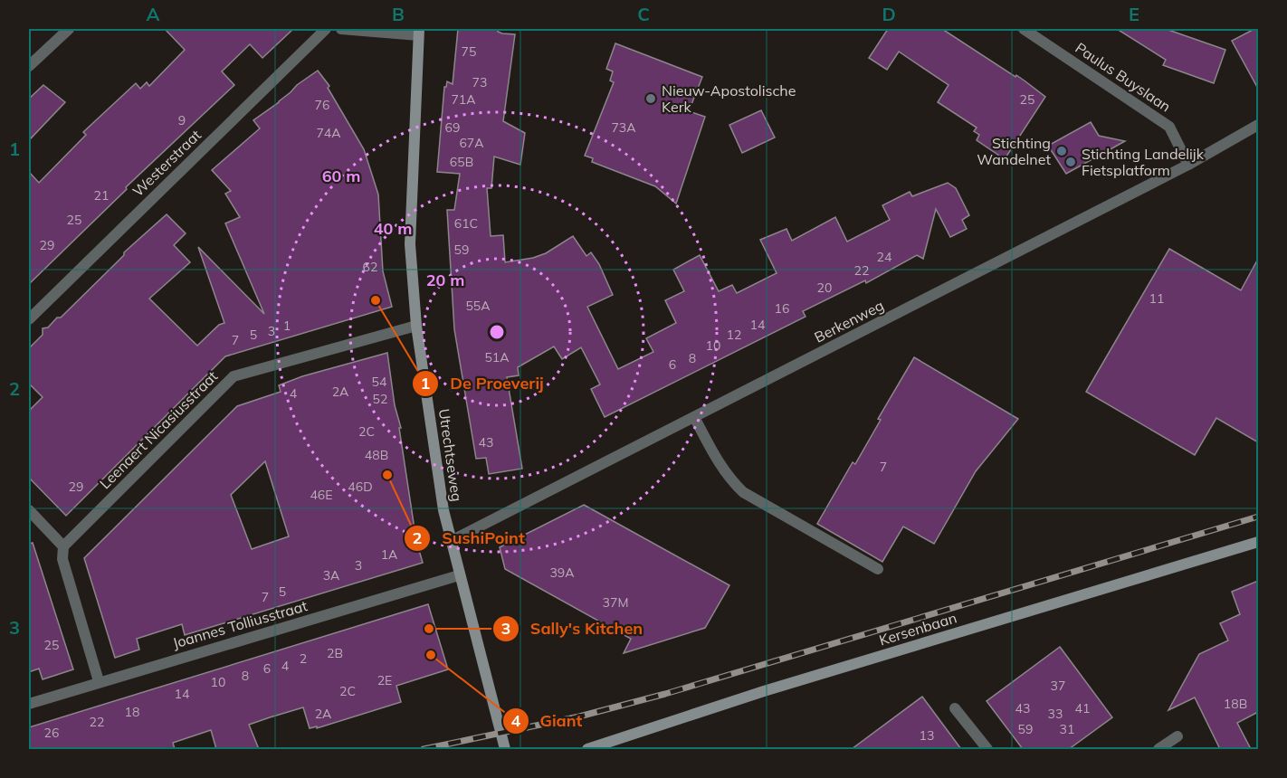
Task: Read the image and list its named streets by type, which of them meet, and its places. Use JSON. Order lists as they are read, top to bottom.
{
  "streets": {
    "street": [
      "Paulus Buyslaan",
      "Westerstraat",
      "Berkenweg",
      "Leenaert Nicasiusstraat",
      "Utrechtseweg",
      "Joannes Tolliusstraat",
      "Kersenbaan"
    ]
  },
  "crossings": [
    ["Paulus Buyslaan", "Berkenweg"],
    ["Berkenweg", "Utrechtseweg"],
    ["Leenaert Nicasiusstraat", "Utrechtseweg"],
    ["Utrechtseweg", "Joannes Tolliusstraat"]
  ],
  "places": [
    "Nieuw-Apostolische Kerk",
    "Stichting Wandelnet",
    "Stichting Landelijk Fietsplatform",
    "De Proeverij",
    "SushiPoint",
    "Sally's Kitchen",
    "Giant"
  ],
  "house_numbers": [
    "75",
    "73",
    "71A",
    "25",
    "76",
    "9",
    "69",
    "73A",
    "74A",
    "67A",
    "65B",
    "21",
    "25",
    "61C",
    "29",
    "59",
    "24",
    "62",
    "22",
    "20",
    "11",
    "55A",
    "16",
    "14",
    "1",
    "3",
    "5",
    "12",
    "7",
    "10",
    "51A",
    "8",
    "6",
    "54",
    "2A",
    "4",
    "52",
    "2C",
    "43",
    "48B",
    "7",
    "29",
    "46D",
    "46E",
    "1A",
    "3",
    "39A",
    "3A",
    "5",
    "7",
    "37M",
    "25",
    "2B",
    "2",
    "4",
    "6",
    "8",
    "2E",
    "10",
    "37",
    "2C",
    "14",
    "18B",
    "43",
    "41",
    "18",
    "2A",
    "33",
    "22",
    "59",
    "31",
    "26",
    "13"
  ],
  "grid": {
    "columns": [
      "A",
      "B",
      "C",
      "D",
      "E"
    ],
    "rows": ["1", "2", "3"]
  },
  "rings": ["60 m", "40 m", "20 m"]
}
